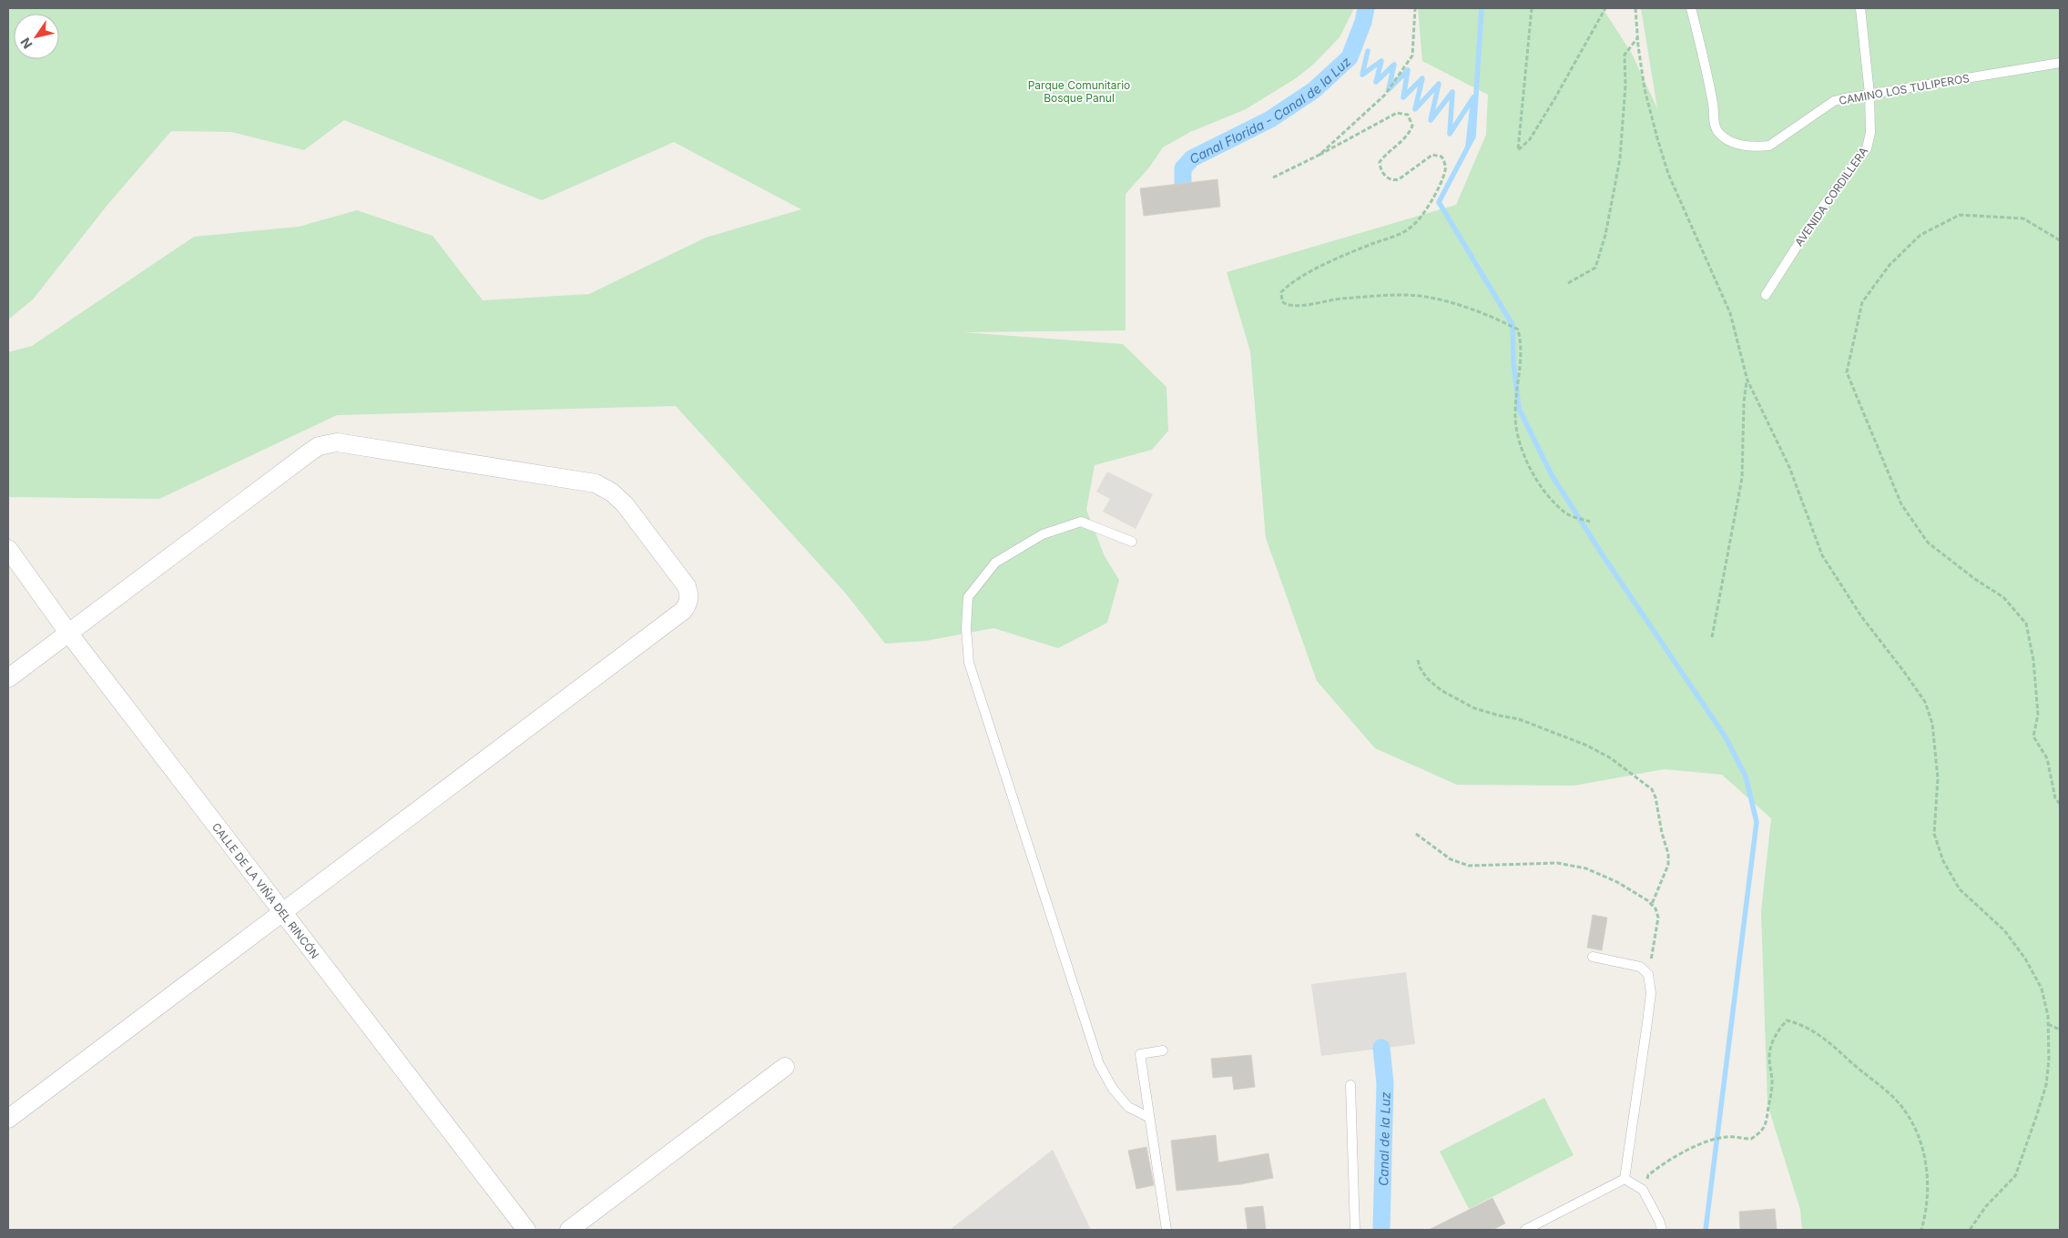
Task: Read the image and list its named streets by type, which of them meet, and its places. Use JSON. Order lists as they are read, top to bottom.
{
  "streets": {
    "street": ["CALLE DE LA VIÑA DEL RINCÓN"],
    "lane": ["CAMINO LOS TULIPEROS", "AVENIDA CORDILLERA"]
  },
  "crossings": [
    ["CAMINO LOS TULIPEROS", "AVENIDA CORDILLERA"]
  ],
  "water": ["Canal Florida - Canal de la Luz", "Canal de la Luz"],
  "parks": ["Parque Comunitario Bosque Panul"],
  "north": "bottom left"
}
